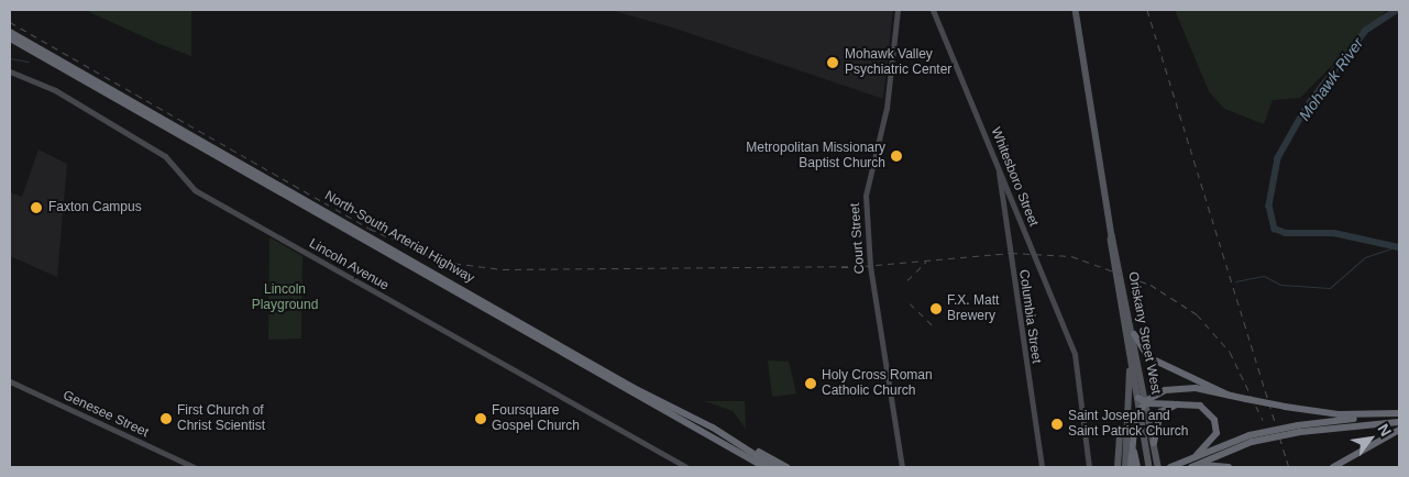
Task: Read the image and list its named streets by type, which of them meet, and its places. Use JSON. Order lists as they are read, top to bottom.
{
  "streets": {
    "highway": ["North-South Arterial Highway"],
    "main road": ["Oriskany Street West"],
    "street": [
      "Whitesboro Street",
      "Court Street",
      "Lincoln Avenue",
      "Columbia Street",
      "Genesee Street"
    ]
  },
  "crossings": [
    ["Whitesboro Street", "Columbia Street"]
  ],
  "water": ["Mohawk River"],
  "parks": ["Lincoln Playground"],
  "places": [
    "Mohawk Valley Psychiatric Center",
    "Metropolitan Missionary Baptist Church",
    "Faxton Campus",
    "F.X. Matt Brewery",
    "Holy Cross Roman Catholic Church",
    "First Church of Christ Scientist",
    "Foursquare Gospel Church",
    "Saint Joseph and Saint Patrick Church"
  ],
  "north": "top right"
}
